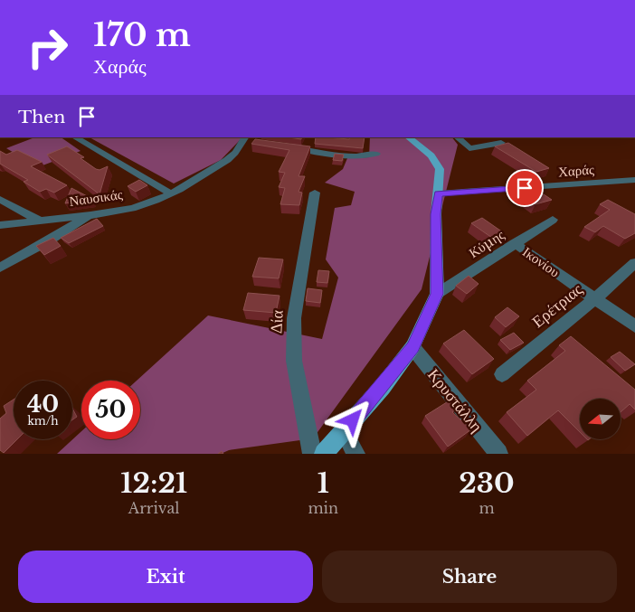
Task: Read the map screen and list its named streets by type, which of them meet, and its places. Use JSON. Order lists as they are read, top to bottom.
{
  "streets": {
    "street": [
      "Χαράς",
      "Ναυσικάς",
      "Κύμης",
      "Ικονίου",
      "Ερέτριας",
      "Δία",
      "Κρυστάλλη"
    ]
  },
  "crossings": [
    ["Κύμης", "Ικονίου"],
    ["Ικονίου", "Ερέτριας"]
  ],
  "north": "left",
  "page": {
    "turn": ["170 m", "Χαράς"],
    "then": "Then",
    "speed": "40 km/h",
    "limit": "50",
    "eta": [
      "12:21",
      "Arrival",
      "1",
      "min",
      "230",
      "m"
    ],
    "buttons": ["Exit", "Share"]
  }
}
